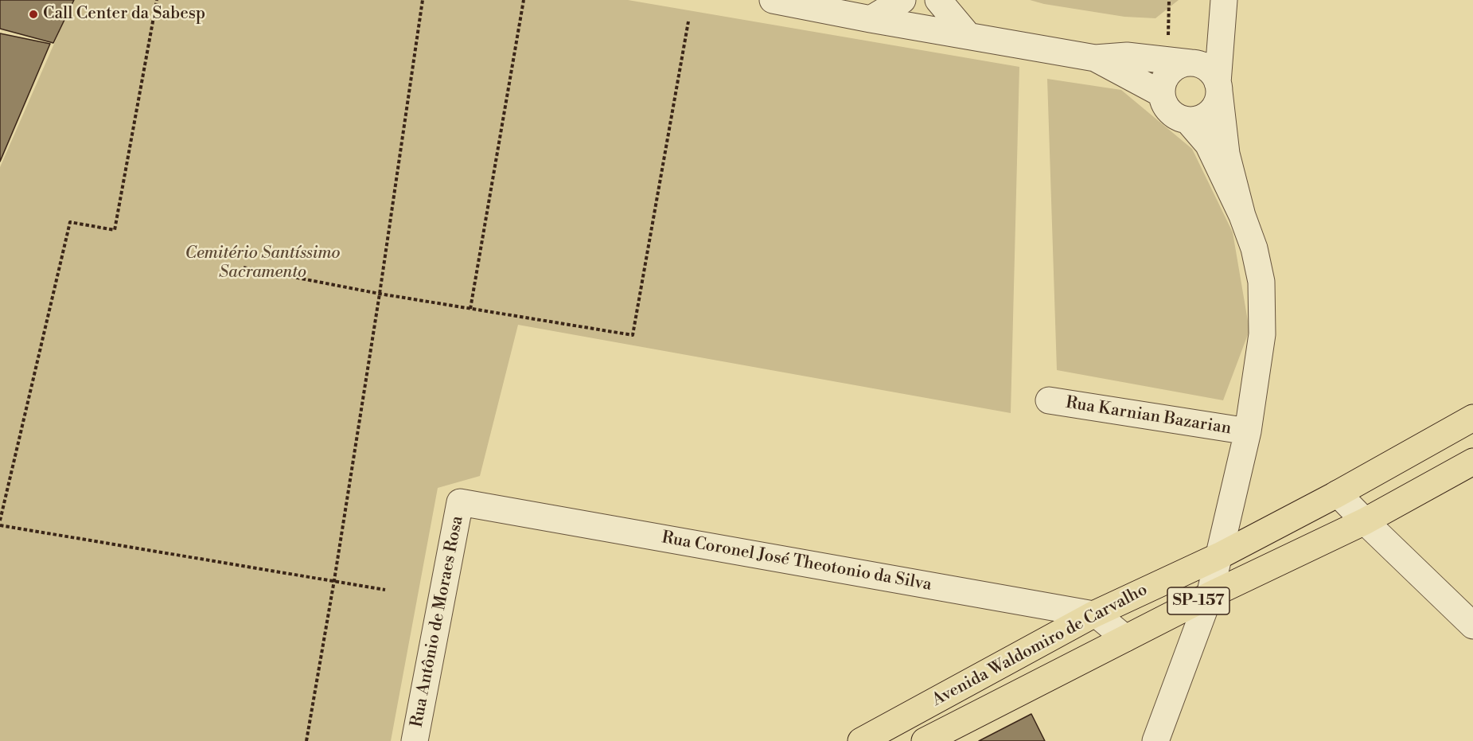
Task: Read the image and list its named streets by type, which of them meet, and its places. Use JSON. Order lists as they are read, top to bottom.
{
  "streets": {
    "main road": ["SP-157", "Avenida Waldomiro de Carvalho"],
    "street": ["Rua Karnian Bazarian", "Rua Coronel José Theotonio da Silva", "Rua Antônio de Moraes Rosa"]
  },
  "crossings": [
    ["Rua Coronel José Theotonio da Silva", "Rua Antônio de Moraes Rosa"],
    ["Rua Coronel José Theotonio da Silva", "Avenida Waldomiro de Carvalho"]
  ],
  "parks": ["Cemitério Santíssimo Sacramento"],
  "places": ["Call Center da Sabesp"]
}
